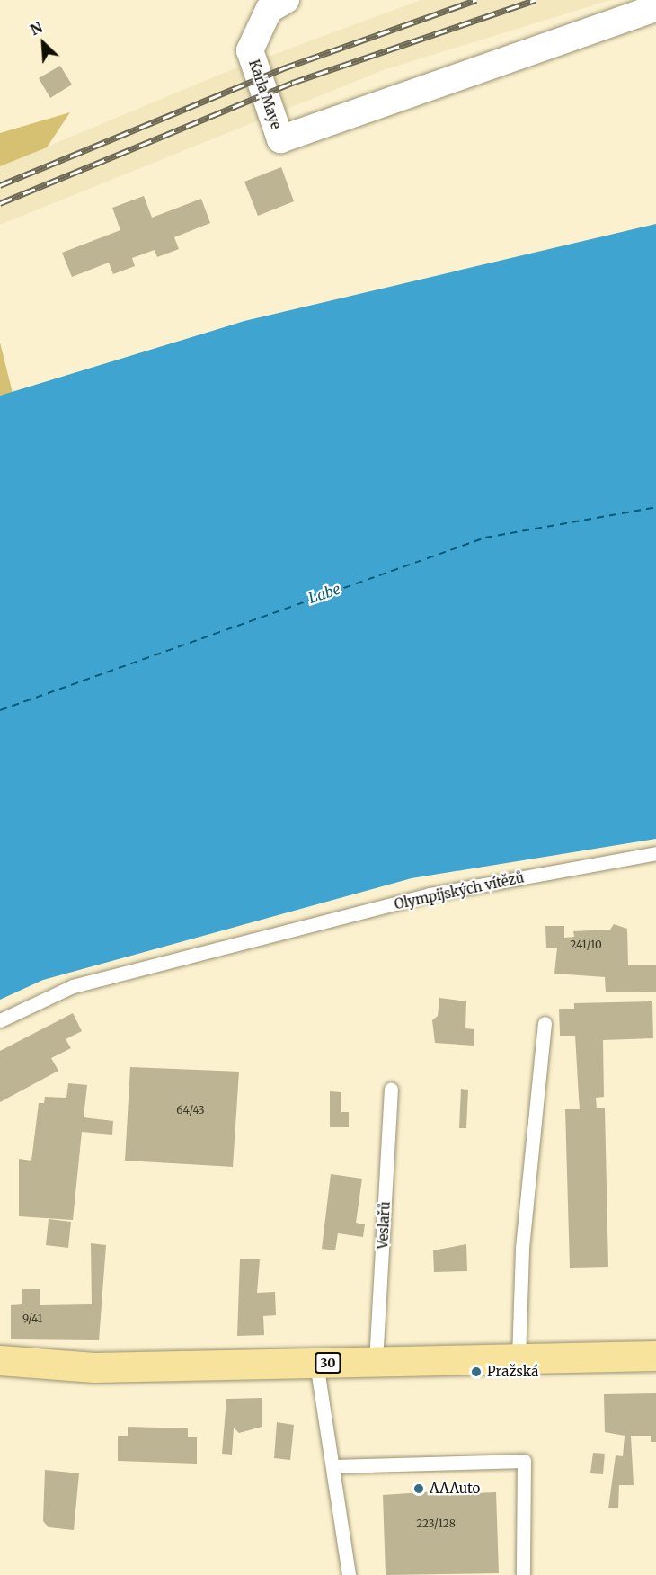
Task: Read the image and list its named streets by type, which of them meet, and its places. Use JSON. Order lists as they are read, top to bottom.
{
  "streets": {
    "main road": ["30"],
    "street": ["Karla Maye"],
    "lane": ["Olympijských vítězů", "Veslařů"]
  },
  "crossings": [
    ["Veslařů", "30"]
  ],
  "water": ["Labe"],
  "places": ["Pražská", "AAAuto"],
  "house_numbers": [
    "241/10",
    "64/43",
    "9/41",
    "223/128"
  ],
  "north": "top left"
}
